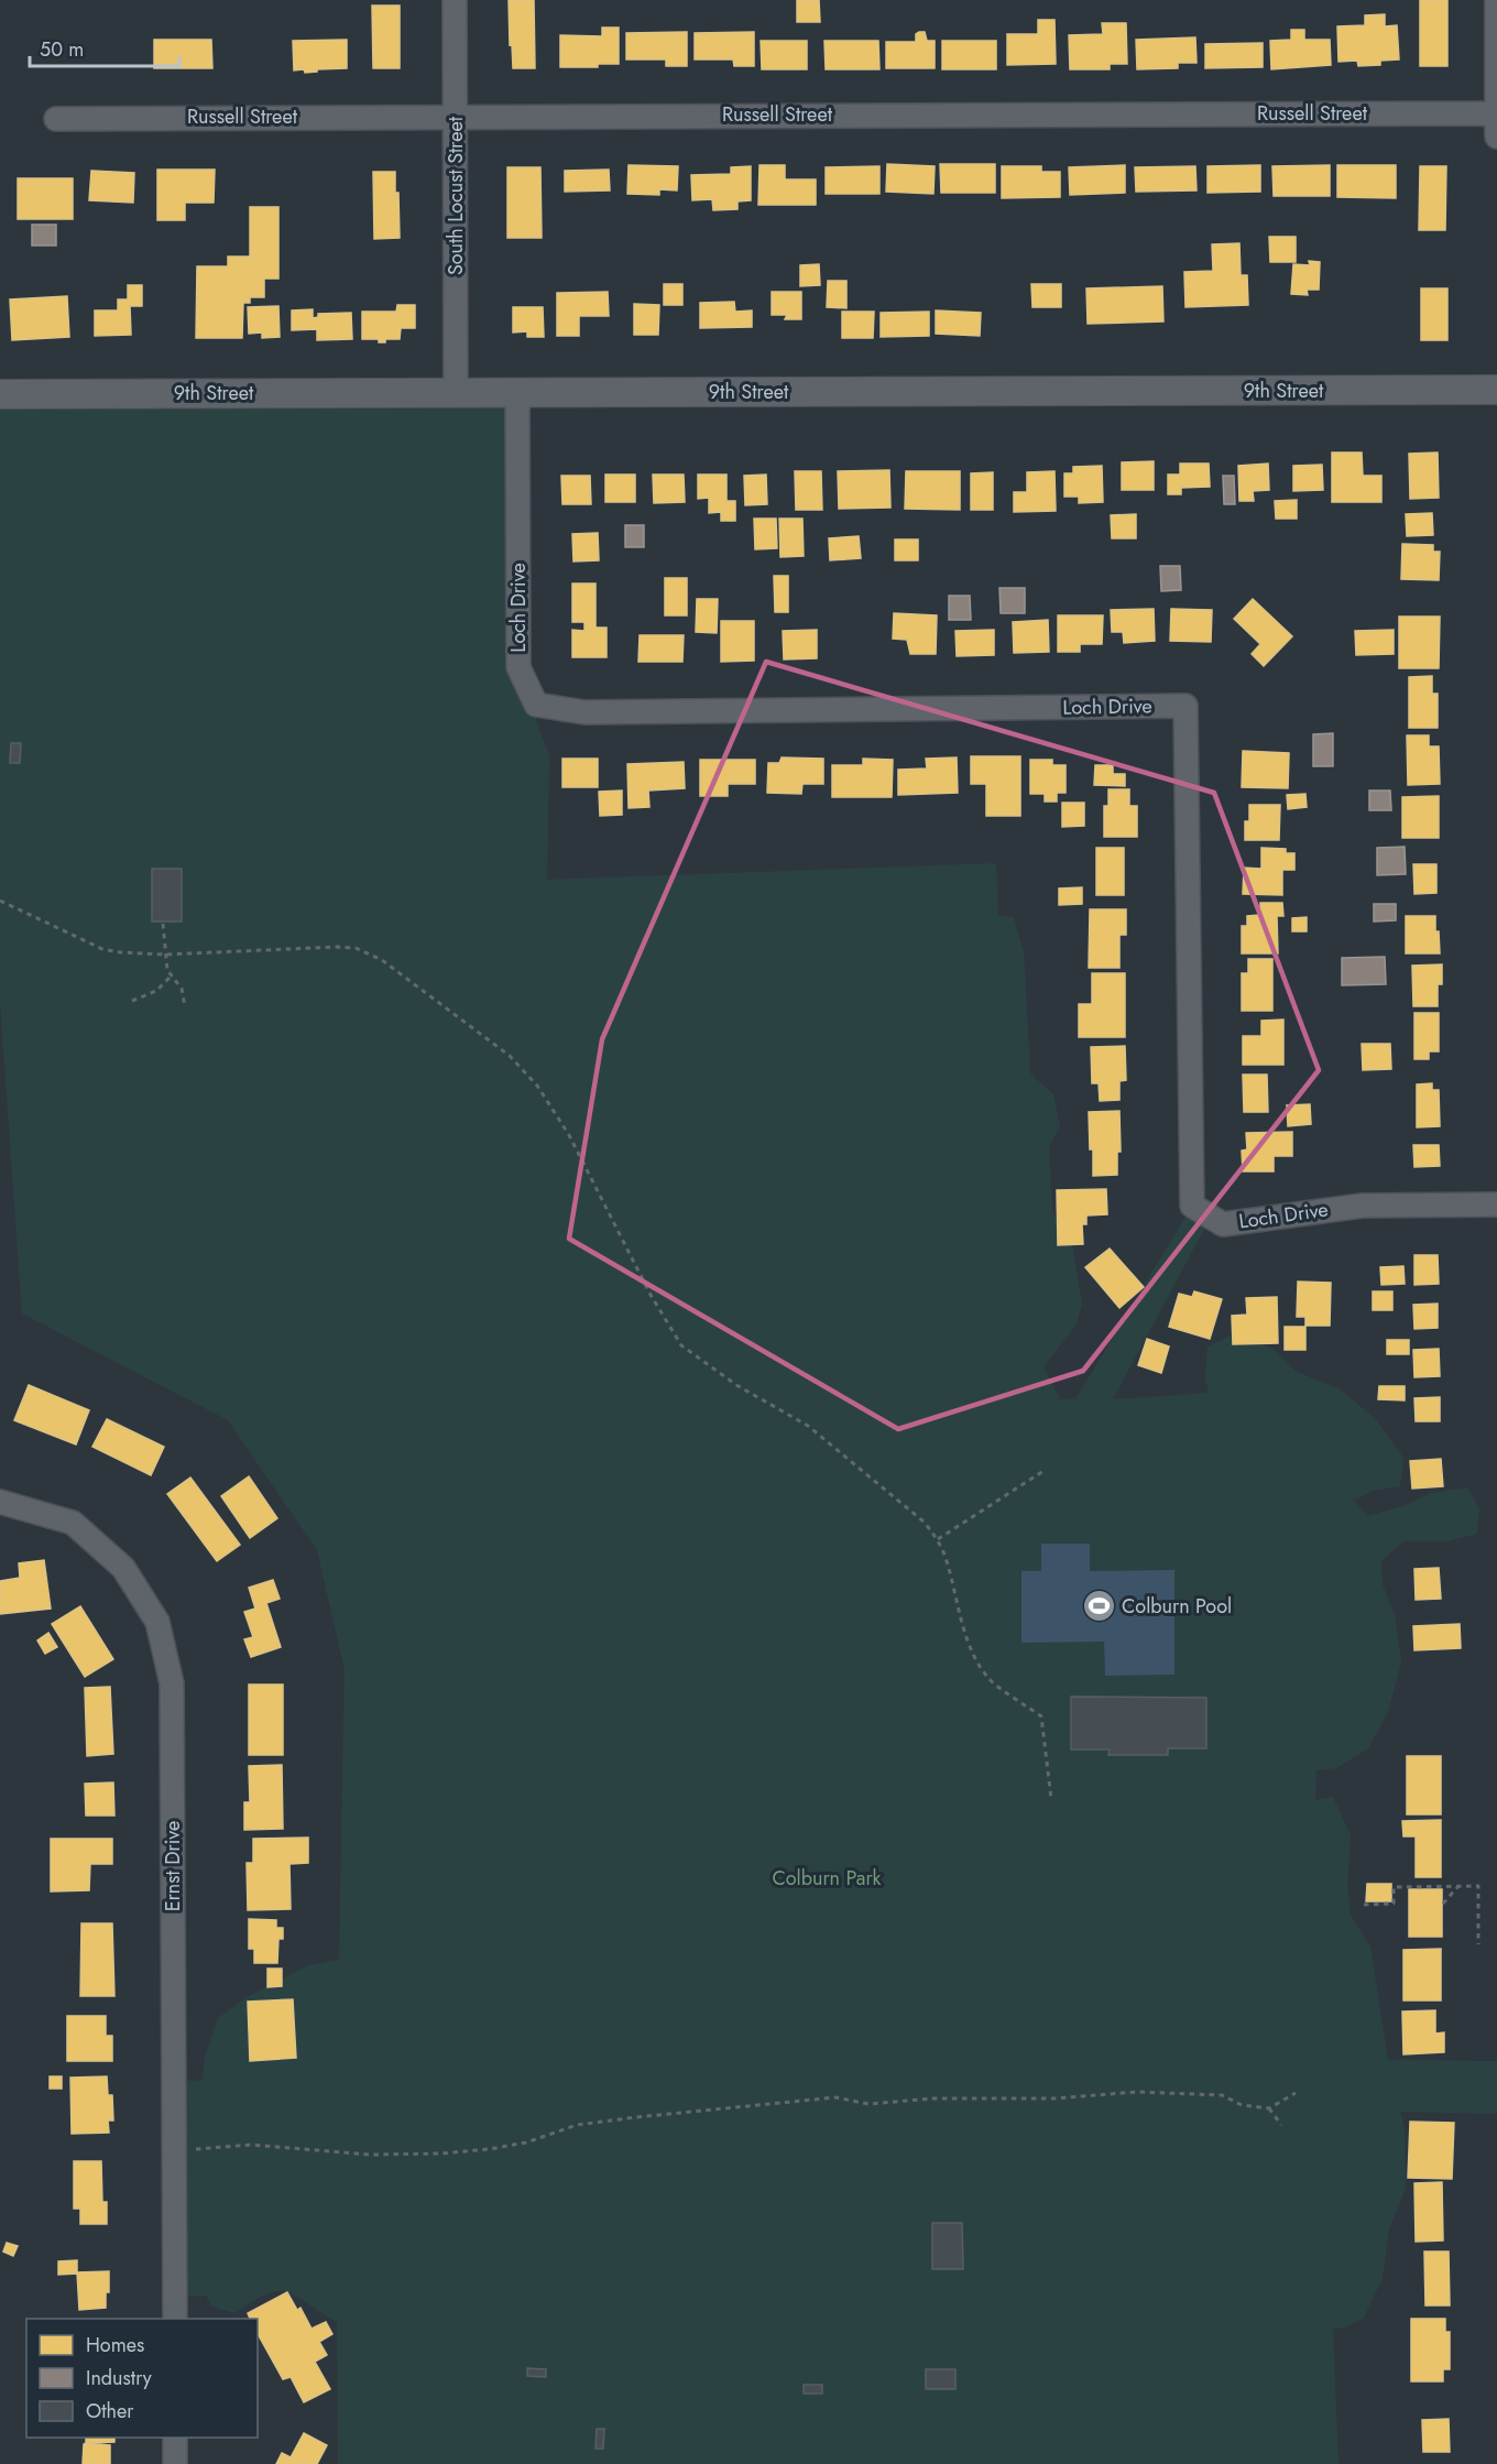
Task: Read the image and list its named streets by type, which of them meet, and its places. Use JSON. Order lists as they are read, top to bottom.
{
  "streets": {
    "street": [
      "Russell Street",
      "South Locust Street",
      "9th Street",
      "Loch Drive",
      "Ernst Drive"
    ]
  },
  "crossings": [
    ["Russell Street", "South Locust Street"],
    ["South Locust Street", "9th Street"],
    ["9th Street", "Loch Drive"]
  ],
  "parks": ["Colburn Park"],
  "places": {
    "sports": ["Colburn Pool"]
  },
  "legend": ["Homes", "Industry", "Other"],
  "scale_bar": "50 m"
}
